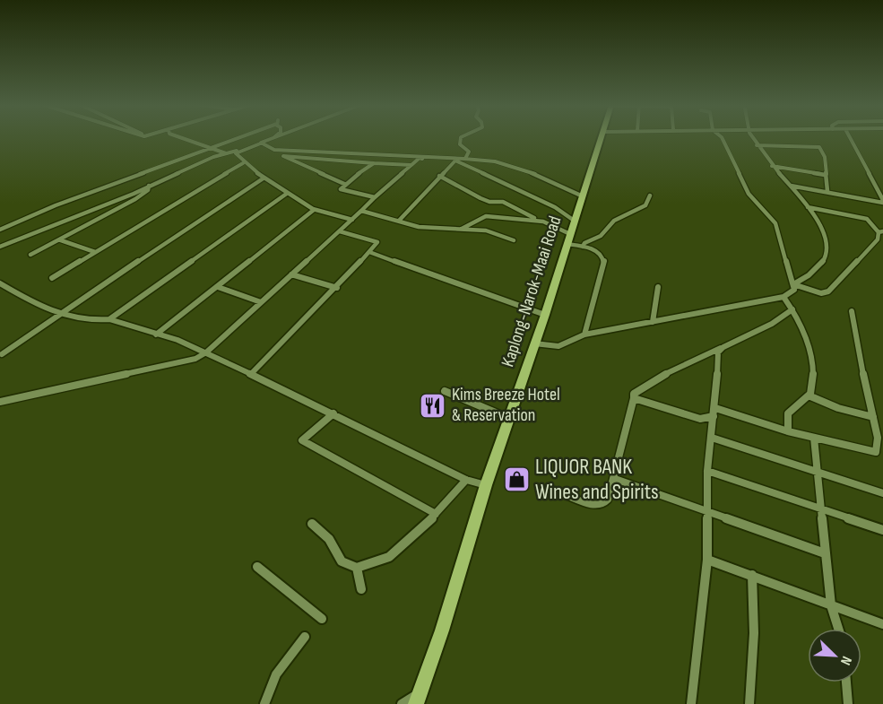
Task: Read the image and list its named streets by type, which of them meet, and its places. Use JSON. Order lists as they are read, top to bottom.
{
  "streets": {
    "highway": ["Kaplong-Narok-Maai Road"]
  },
  "places": {
    "restaurant": ["Kims Breeze Hotel & Reservation"],
    "shop": ["LIQUOR BANK Wines and Spirits"]
  },
  "north": "bottom right"
}
